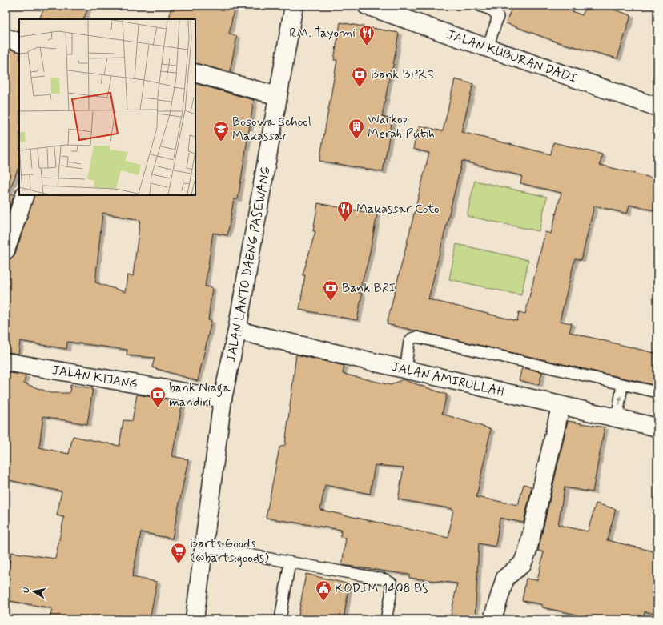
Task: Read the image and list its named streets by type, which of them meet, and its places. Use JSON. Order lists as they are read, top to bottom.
{
  "streets": {
    "street": [
      "JALAN KUBURAN DADI",
      "JALAN LANTO DAENG PASEWANG",
      "JALAN KIJANG",
      "JALAN AMIRULLAH"
    ]
  },
  "crossings": [
    ["JALAN LANTO DAENG PASEWANG", "JALAN KIJANG"],
    ["JALAN LANTO DAENG PASEWANG", "JALAN AMIRULLAH"]
  ],
  "places": {
    "restaurant": ["RM. Tayomi", "Makassar Coto"],
    "bank": ["Bank BPRS", "Bank BRI", "bank Niaga mandiri"],
    "building": ["Warkop Merah Putih"],
    "school or university": ["Bosowa School Makassar"],
    "supermarket": ["Barts Goods (@barts.goods)"],
    "public building": ["KODIM 1408 BS"]
  },
  "north": "left"
}
